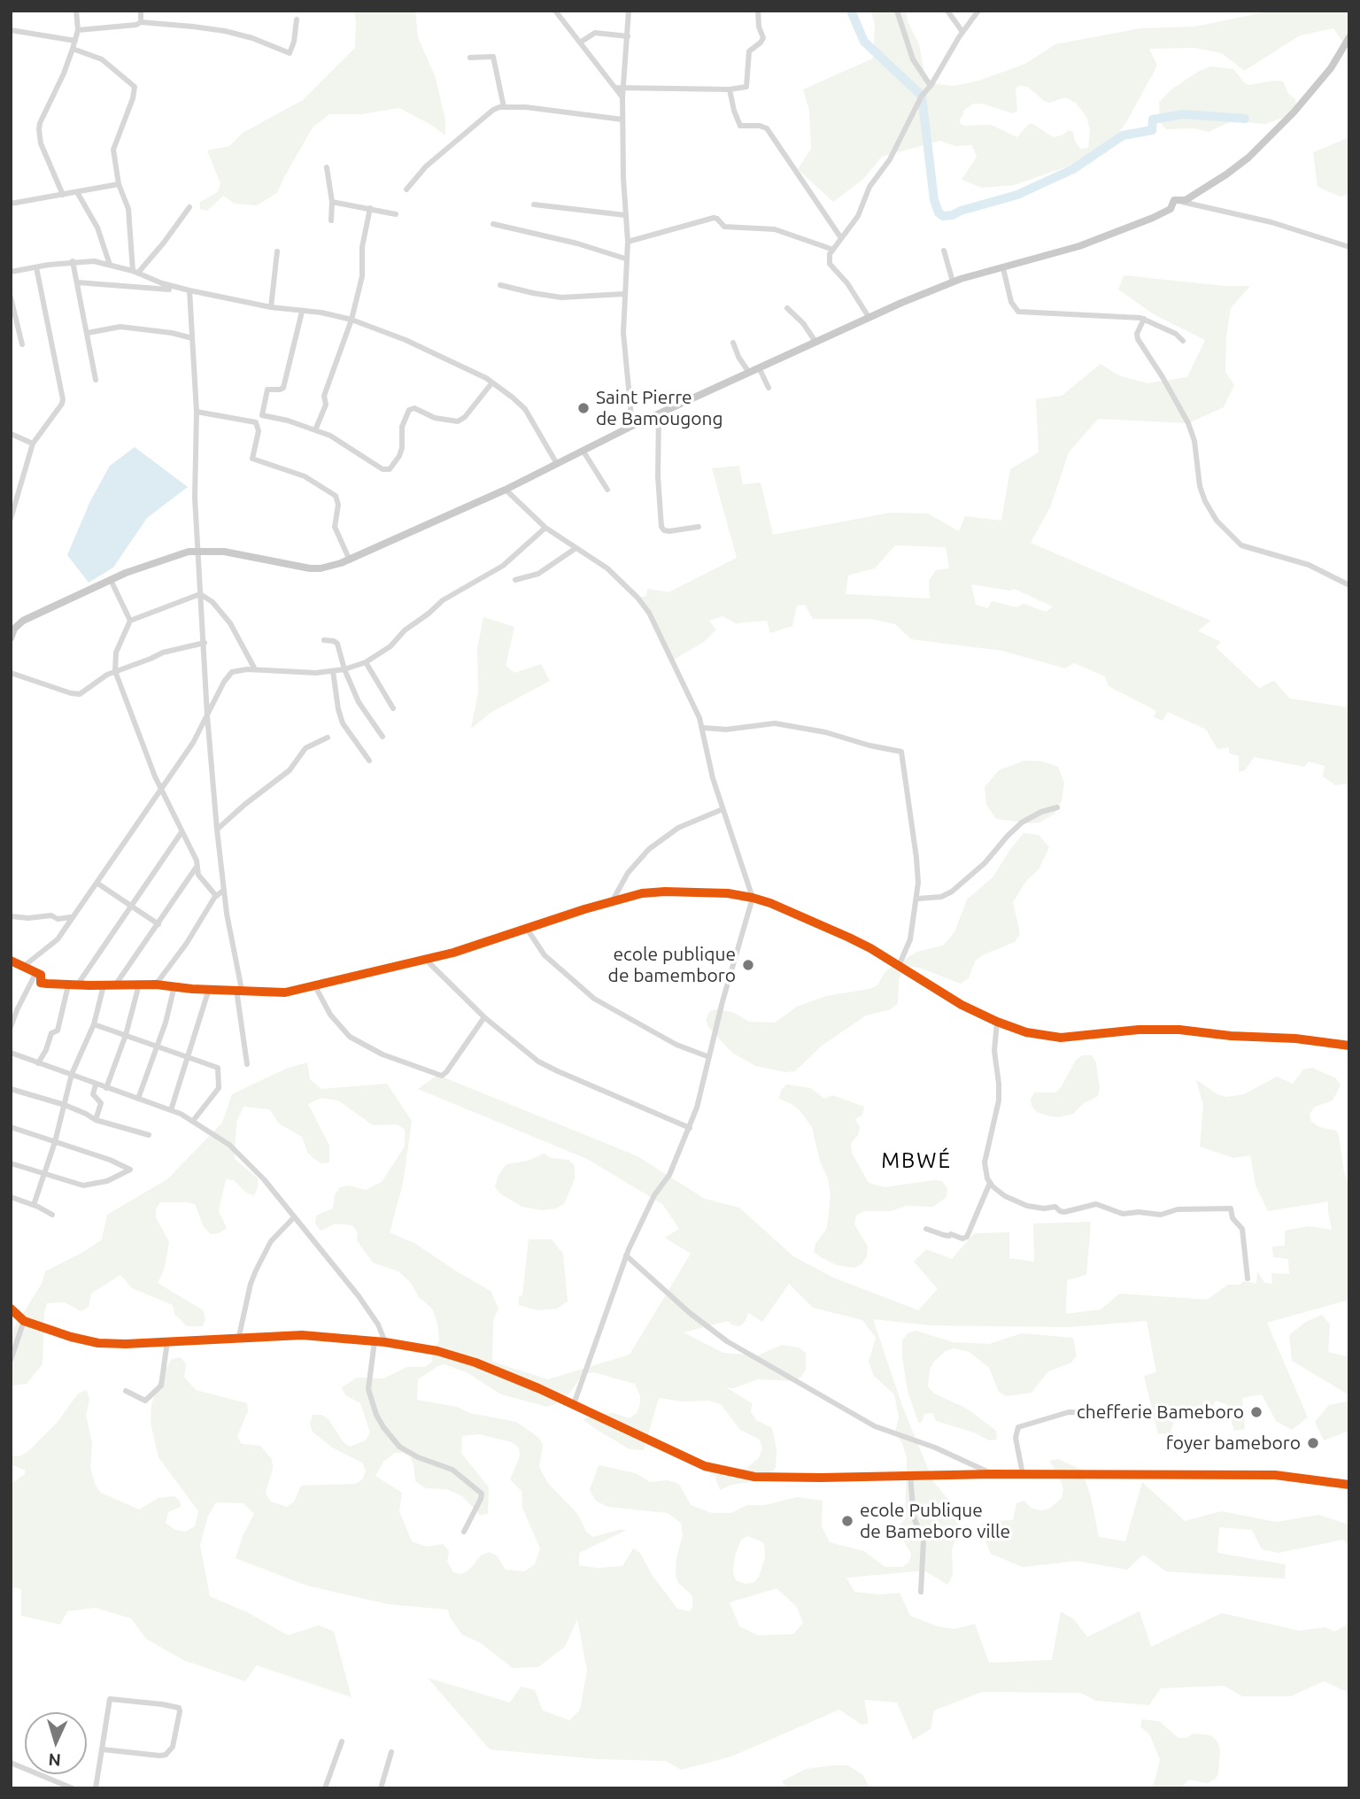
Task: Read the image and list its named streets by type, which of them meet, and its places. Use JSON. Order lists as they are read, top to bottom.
{
  "districts": ["MBWÉ"],
  "places": [
    "Saint Pierre de Bamougong",
    "ecole publique de bamemboro",
    "chefferie Bameboro",
    "foyer bameboro",
    "ecole Publique de Bameboro ville"
  ],
  "north": "bottom"
}
